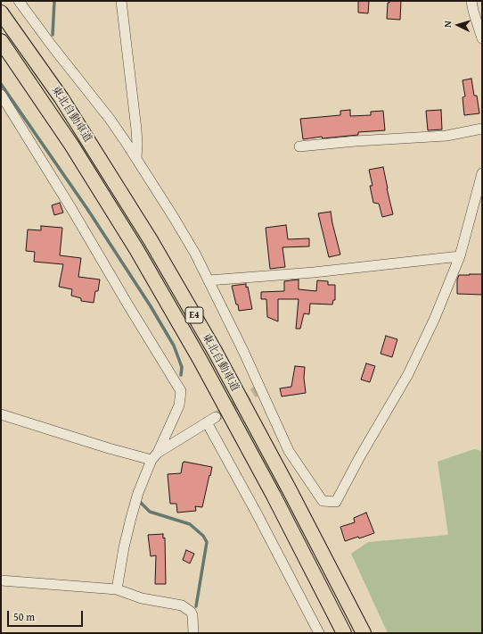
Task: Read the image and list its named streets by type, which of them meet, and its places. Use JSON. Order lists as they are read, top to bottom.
{
  "streets": {
    "highway": ["東北自動車道", "E4"]
  },
  "scale_bar": "50 m",
  "north": "left"
}
